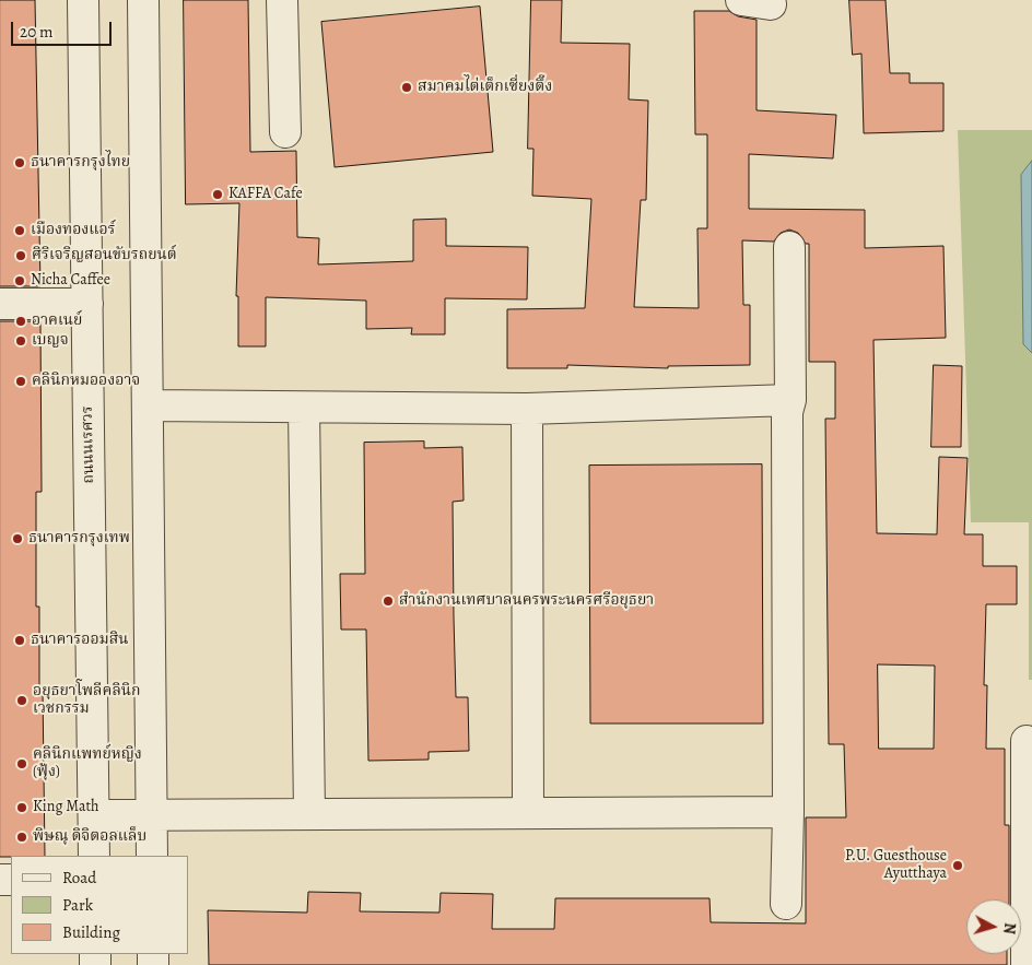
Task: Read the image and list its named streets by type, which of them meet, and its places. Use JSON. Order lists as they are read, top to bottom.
{
  "streets": {
    "street": ["ถนนนเรศวร"]
  },
  "places": [
    "สมาคมไต่เต็กเซี่ยงตึ๊ง",
    "ธนาคารกรุงไทย",
    "KAFFA Cafe",
    "เมืองทองแอร์",
    "ศิริเจริญสอนขับรถยนต์",
    "Nicha Caffee",
    "อาคเนย์",
    "เบญจ",
    "คลินิกหมอองอาจ",
    "ธนาคารกรุงเทพ",
    "สำนักงานเทศบาลนครพระนครศรีอยุธยา",
    "ธนาคารออมสิน",
    "อยุธยาโพลีคลินิก เวชกรรม",
    "คลินิกแพทย์หญิง (ฟุ้ง)",
    "King Math",
    "พิษณุ ดิจิตอลแล็บ",
    "P.U. Guesthouse Ayutthaya"
  ],
  "legend": ["Road", "Park", "Building"],
  "scale_bar": "20 m",
  "north": "right"
}
